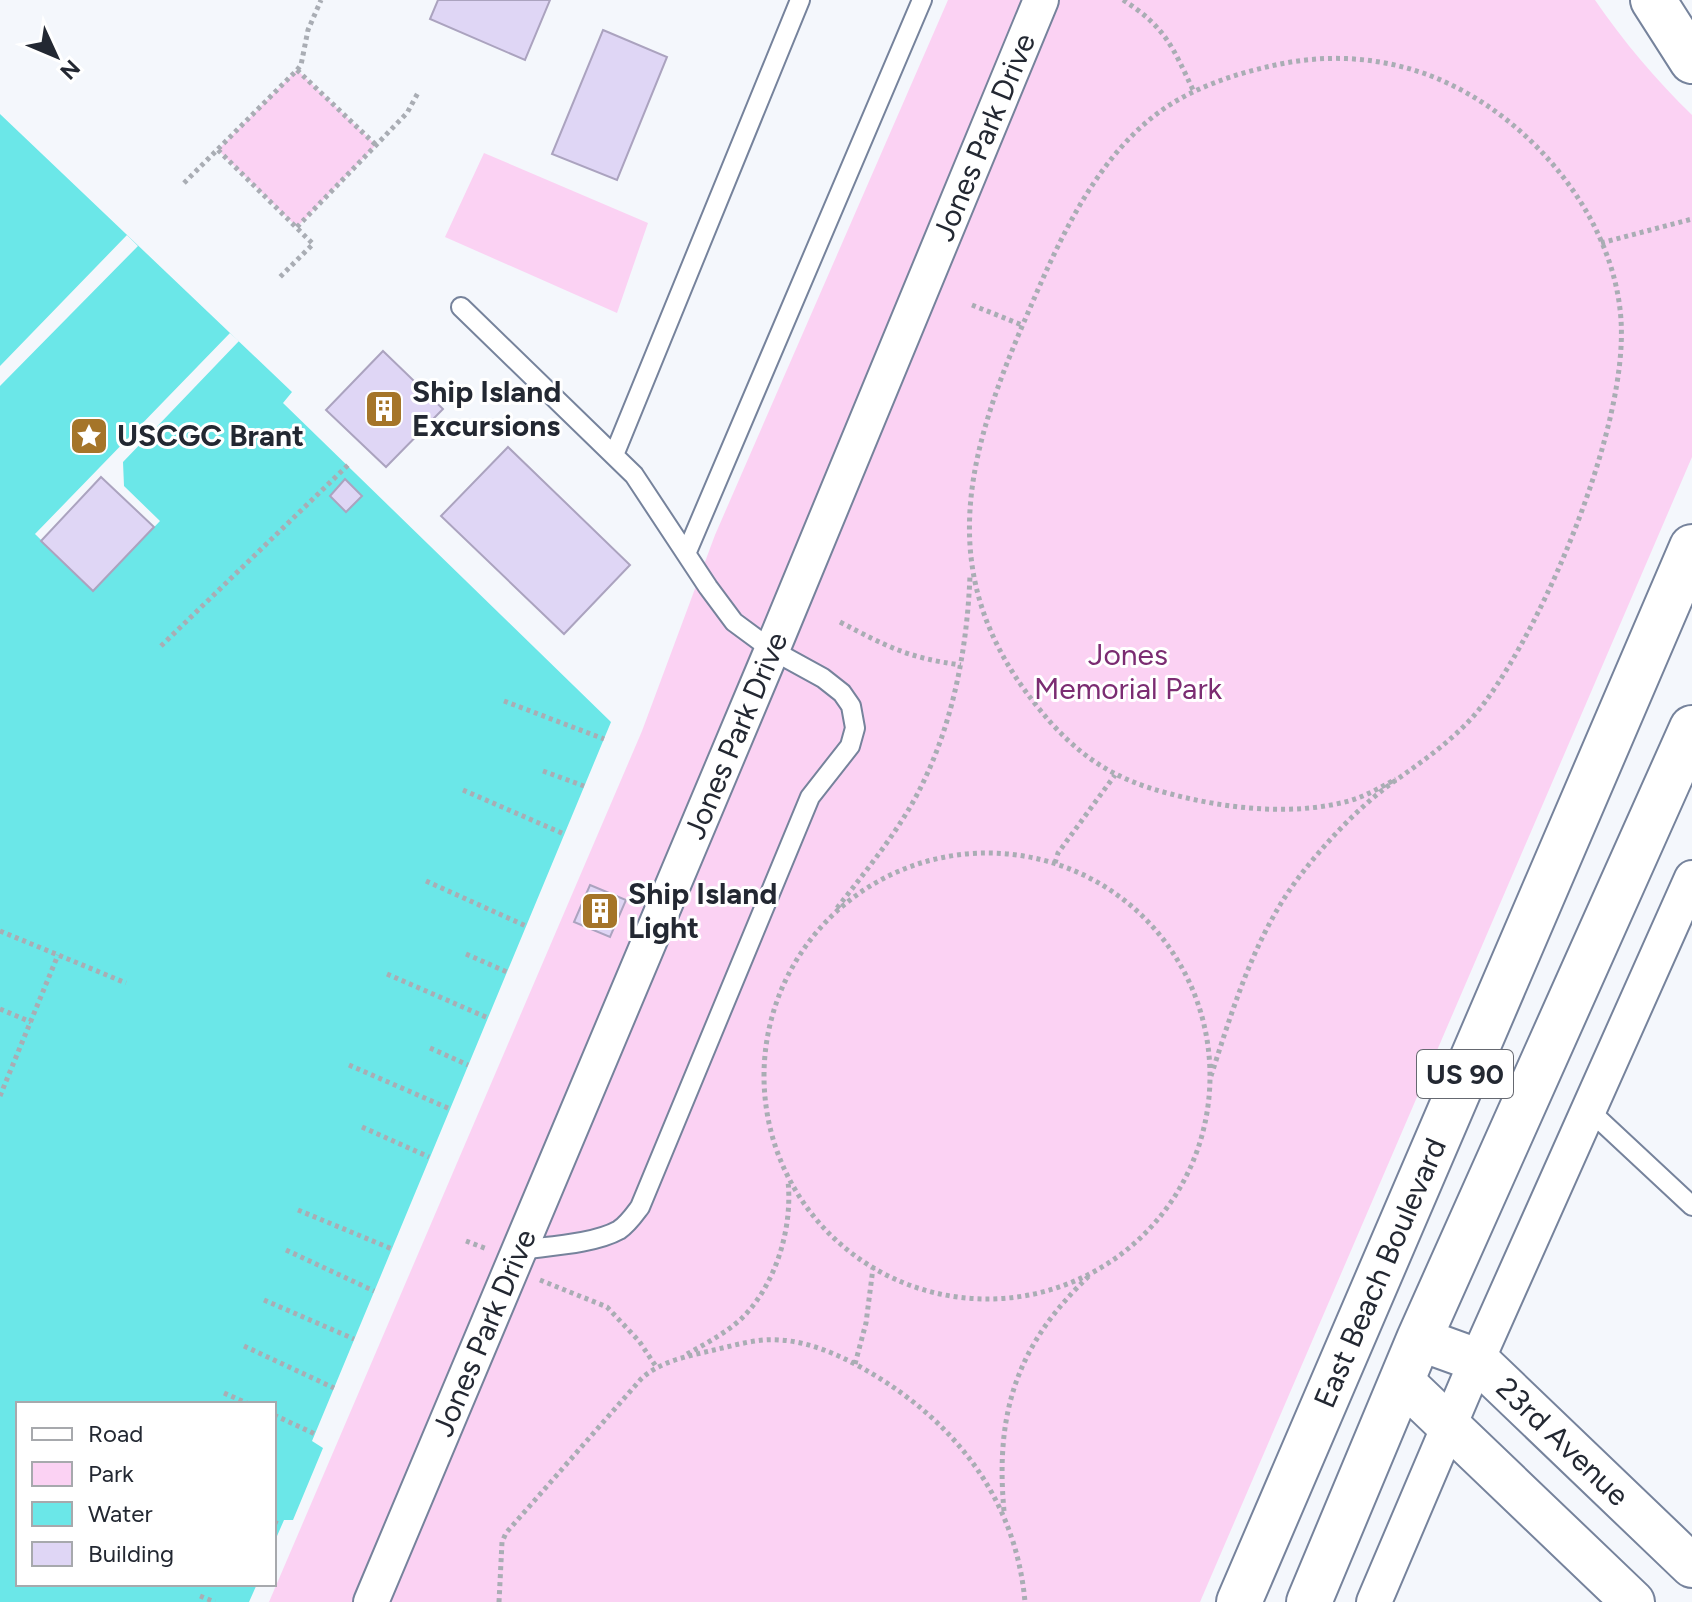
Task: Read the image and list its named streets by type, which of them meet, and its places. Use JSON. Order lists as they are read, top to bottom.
{
  "streets": {
    "main road": ["US 90", "East Beach Boulevard"],
    "street": ["Jones Park Drive", "23rd Avenue"]
  },
  "crossings": [
    ["East Beach Boulevard", "23rd Avenue"]
  ],
  "parks": ["Jones Memorial Park"],
  "places": {
    "building": ["Ship Island Excursions", "Ship Island Light"],
    "place": ["USCGC Brant"]
  },
  "legend": [
    "Road",
    "Park",
    "Water",
    "Building"
  ],
  "north": "bottom right"
}
